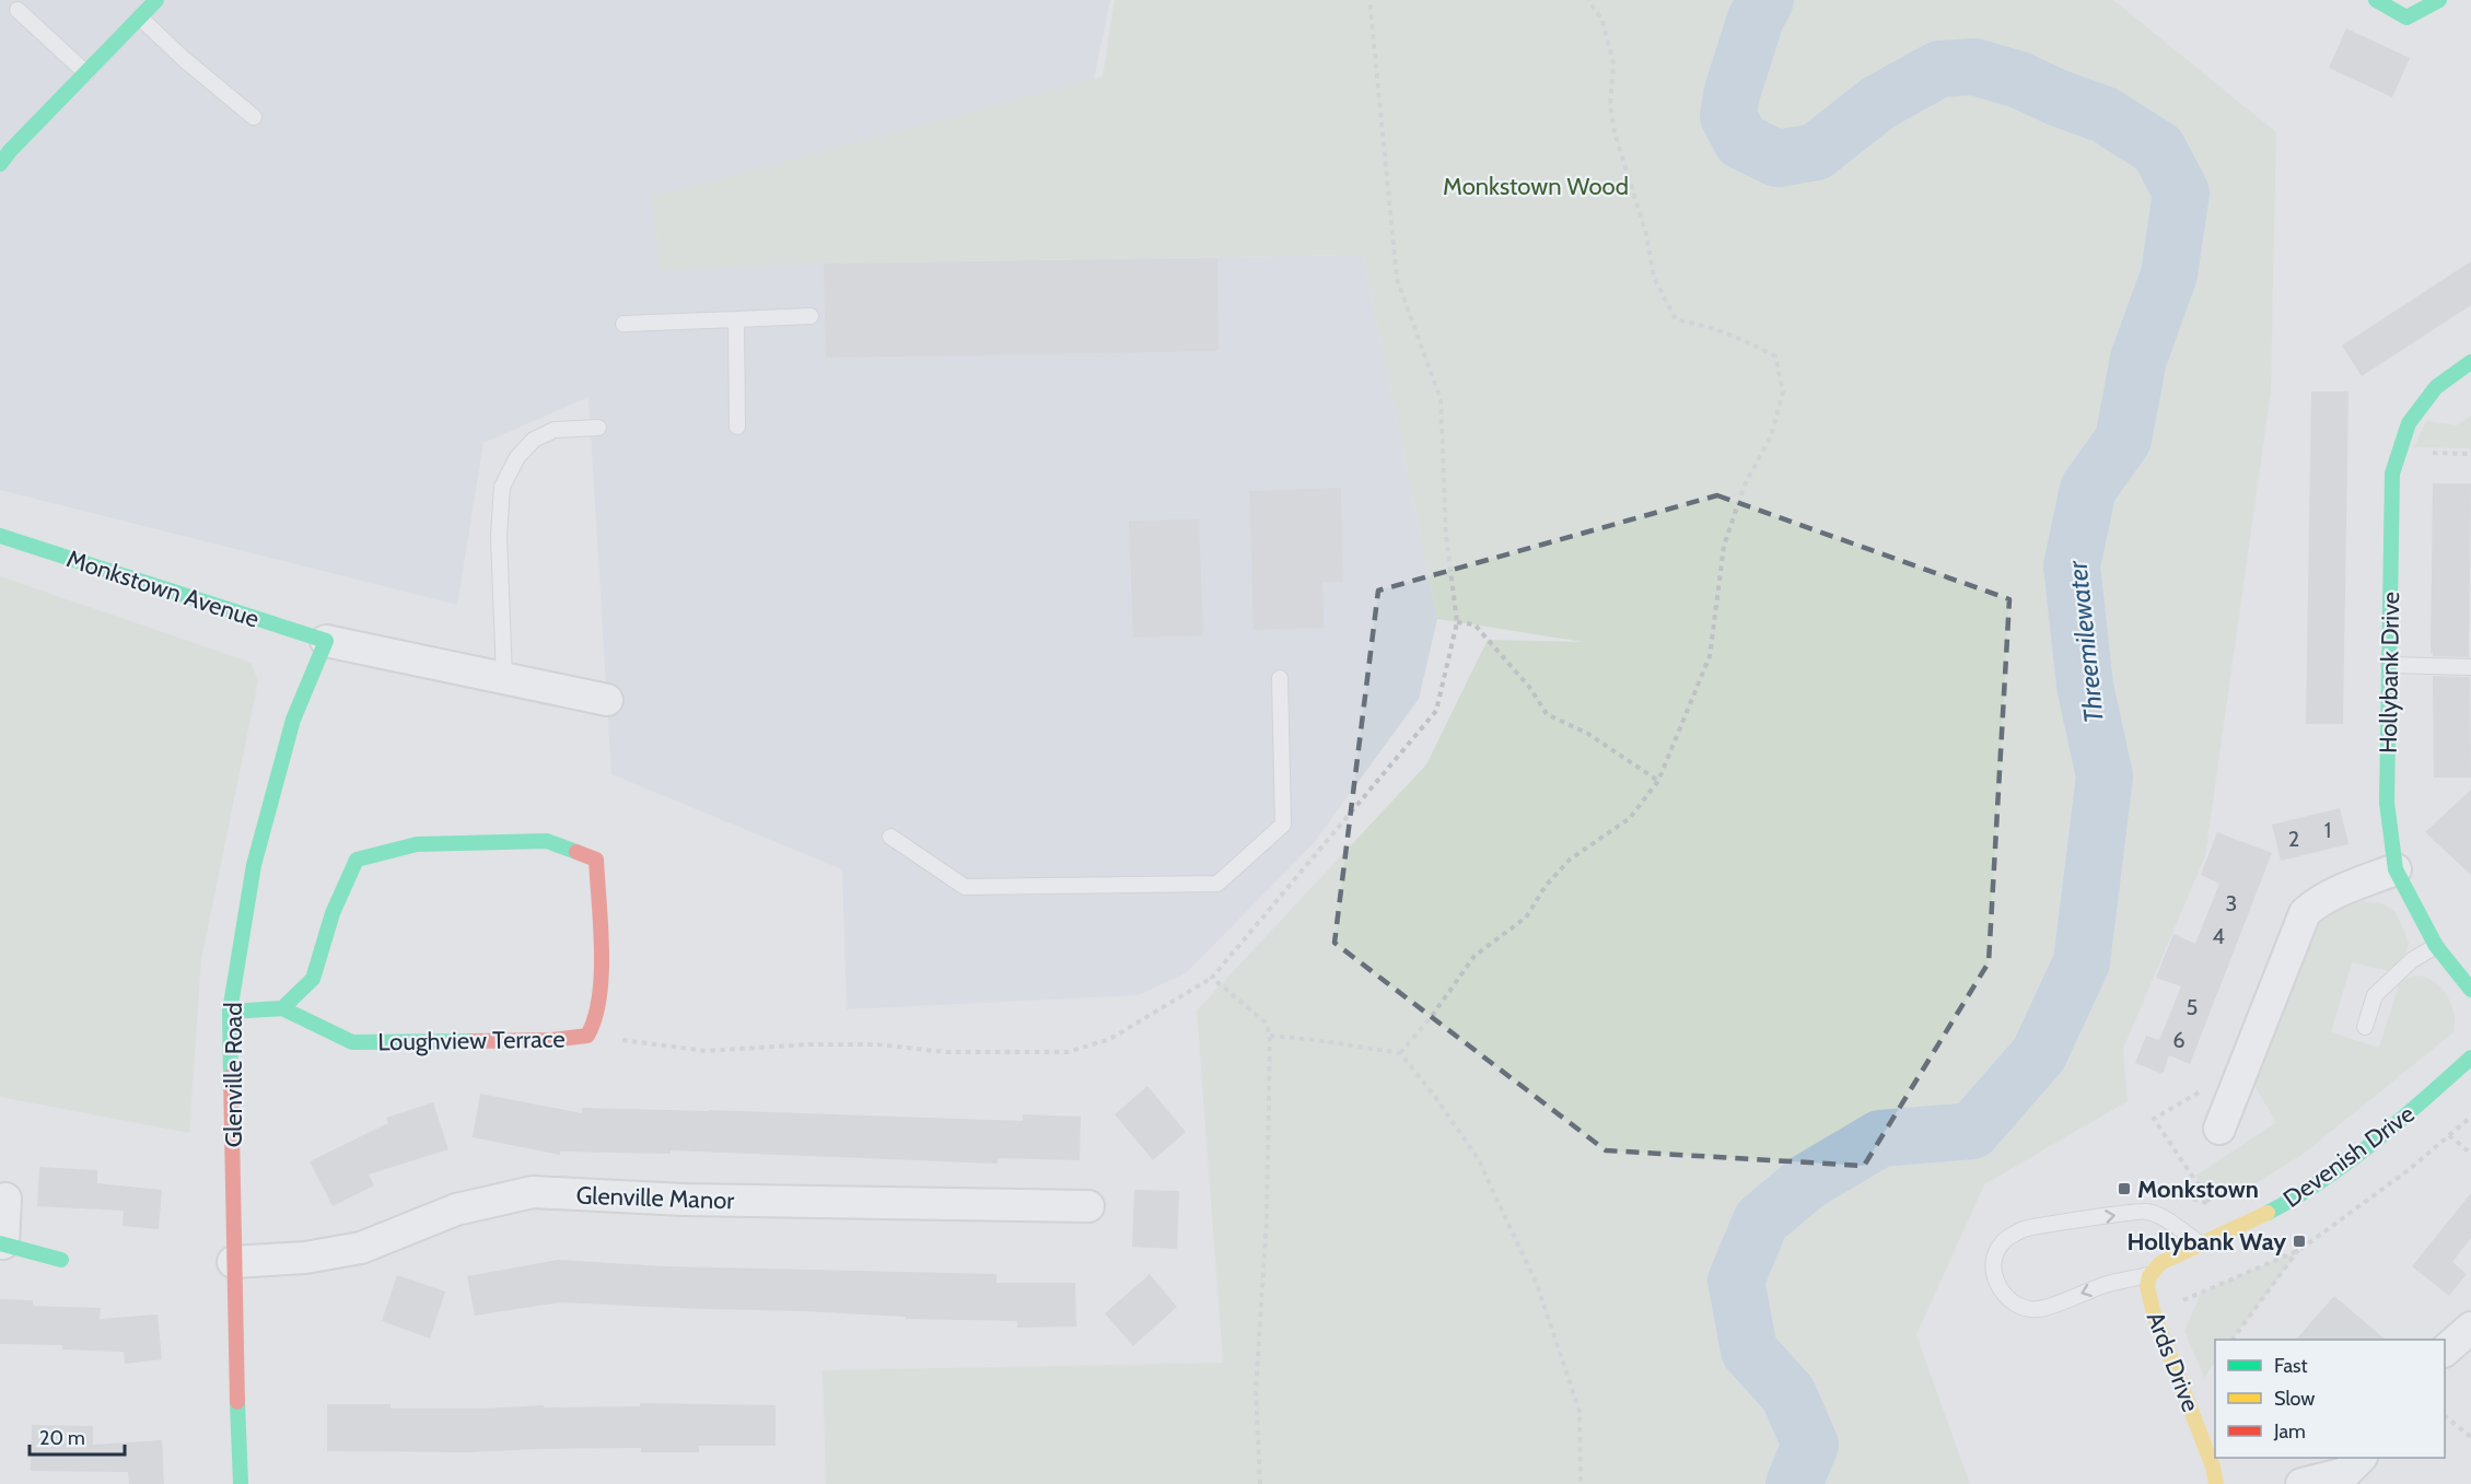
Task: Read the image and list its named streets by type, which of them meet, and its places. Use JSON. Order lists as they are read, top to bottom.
{
  "streets": {
    "street": [
      "Monkstown Avenue",
      "Hollybank Drive",
      "Loughview Terrace",
      "Glenville Road",
      "Devenish Drive",
      "Glenville Manor",
      "Ards Drive"
    ]
  },
  "crossings": [
    ["Monkstown Avenue", "Glenville Road"],
    ["Loughview Terrace", "Glenville Road"],
    ["Glenville Road", "Glenville Manor"],
    ["Devenish Drive", "Ards Drive"]
  ],
  "water": ["Threemilewater"],
  "parks": ["Monkstown Wood"],
  "places": {
    "transit": ["Monkstown", "Hollybank Way"]
  },
  "house_numbers": [
    "1",
    "2",
    "3",
    "4",
    "5",
    "6"
  ],
  "legend": ["Fast", "Slow", "Jam"],
  "scale_bar": "20 m"
}
